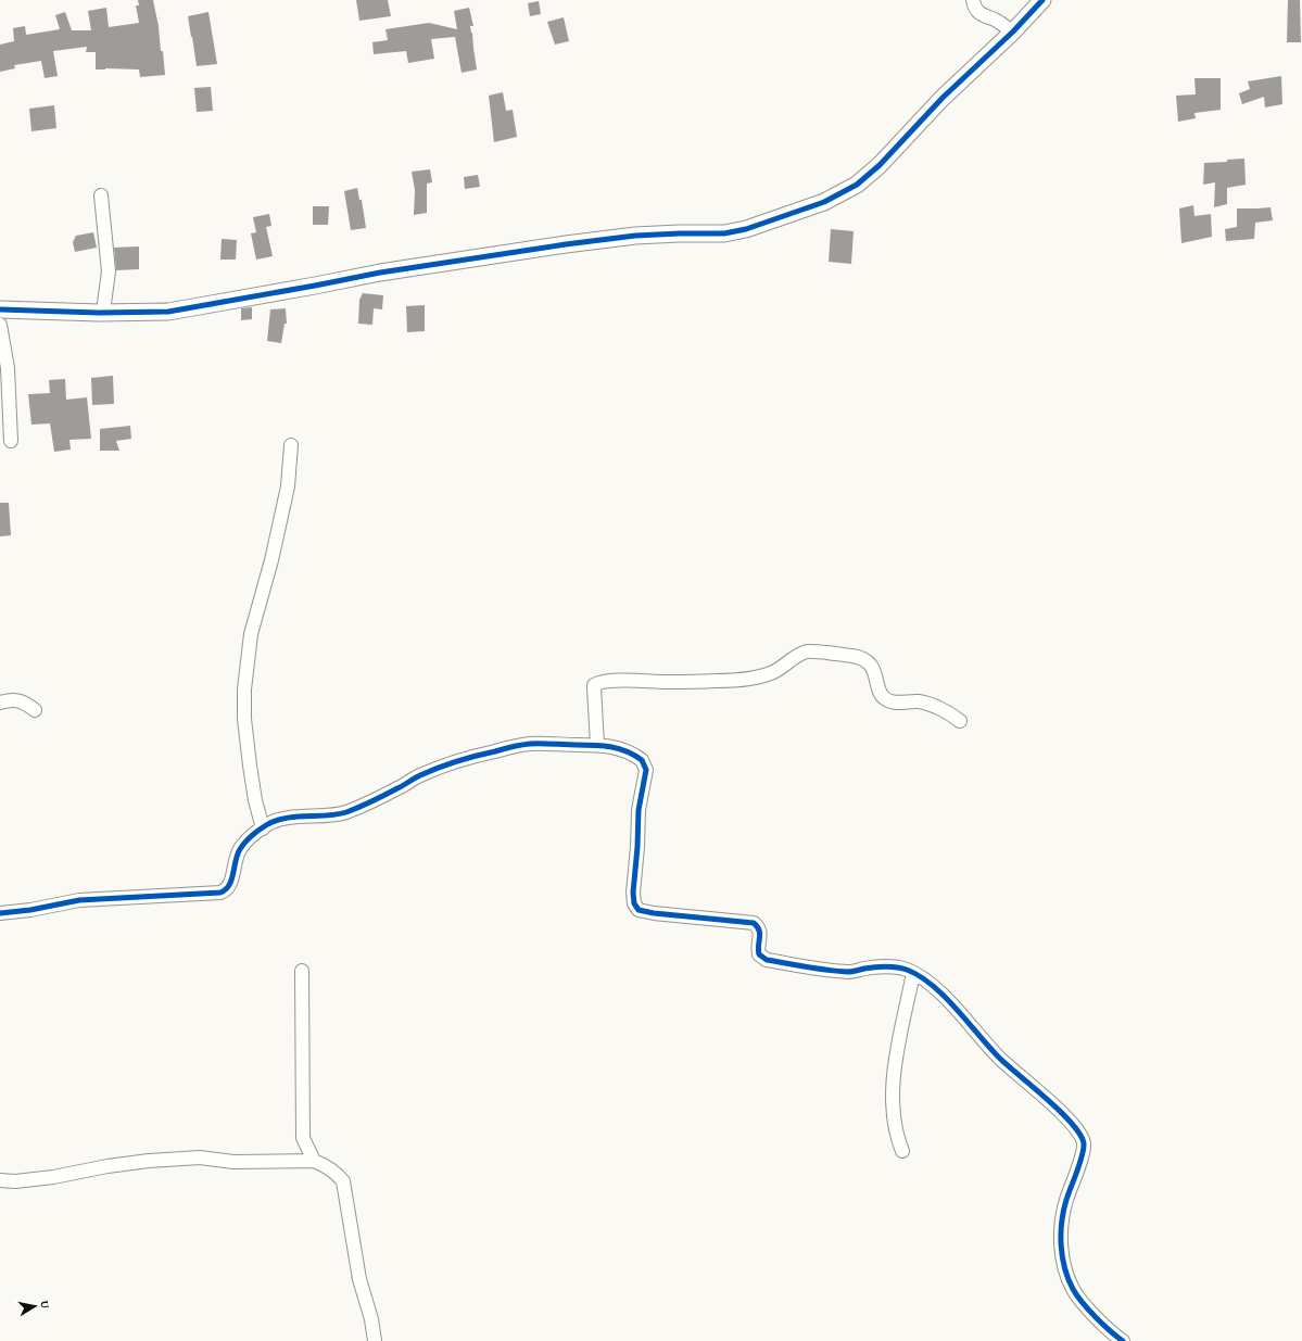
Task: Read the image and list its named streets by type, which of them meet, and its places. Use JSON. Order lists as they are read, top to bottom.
{
  "north": "right"
}
